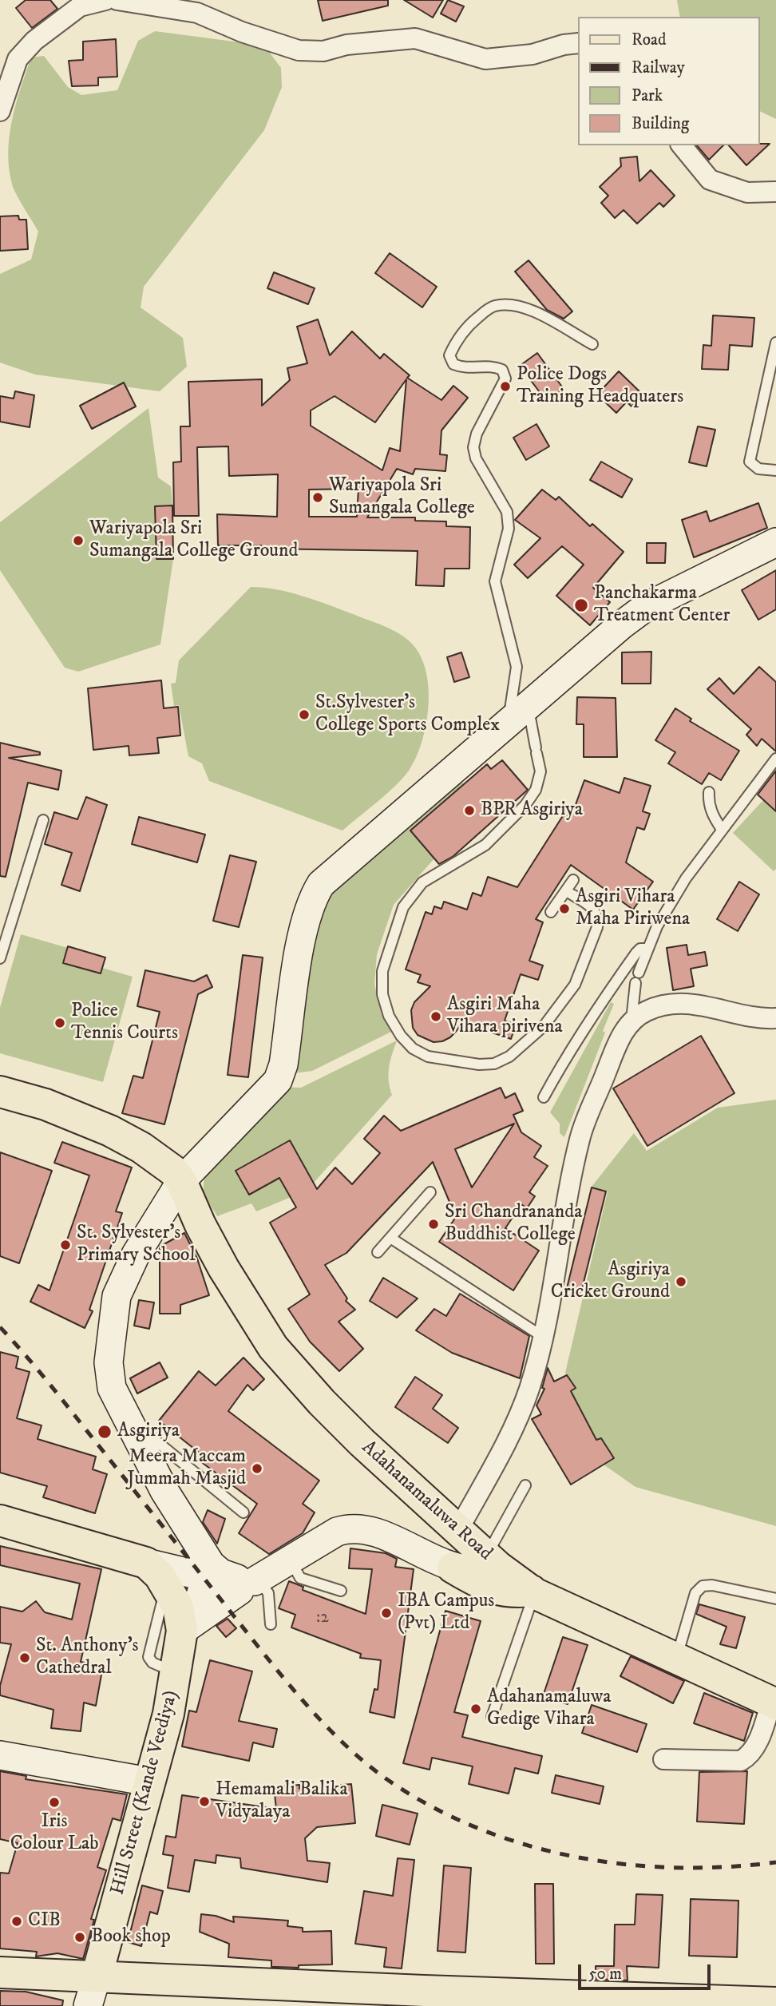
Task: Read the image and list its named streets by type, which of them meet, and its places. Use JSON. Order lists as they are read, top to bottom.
{
  "streets": {
    "main road": ["Adahanamaluwa Road", "Hill Street (Kande Veediya)"]
  },
  "places": [
    "Police Dogs Training Headquaters",
    "Wariyapola Sri Sumangala College",
    "Wariyapola Sri Sumangala College Ground",
    "Panchakarma Treatment Center",
    "St.Sylvester's College Sports Complex",
    "BPR Asgiriya",
    "Asgiri Vihara Maha Piriwena",
    "Asgiri Maha Vihara pirivena",
    "Police Tennis Courts",
    "Sri Chandrananda Buddhist College",
    "St. Sylvester's Primary School",
    "Asgiriya Cricket Ground",
    "Asgiriya",
    "Meera Maccam Jummah Masjid",
    "IBA Campus (Pvt) Ltd",
    "St. Anthony's Cathedral",
    "Adahanamaluwa Gedige Vihara",
    "Hemamali Balika Vidyalaya",
    "Iris Colour Lab",
    "CIB",
    "Book shop"
  ],
  "house_numbers": [":2"],
  "legend": [
    "Road",
    "Railway",
    "Park",
    "Building"
  ],
  "scale_bar": "50 m"
}
